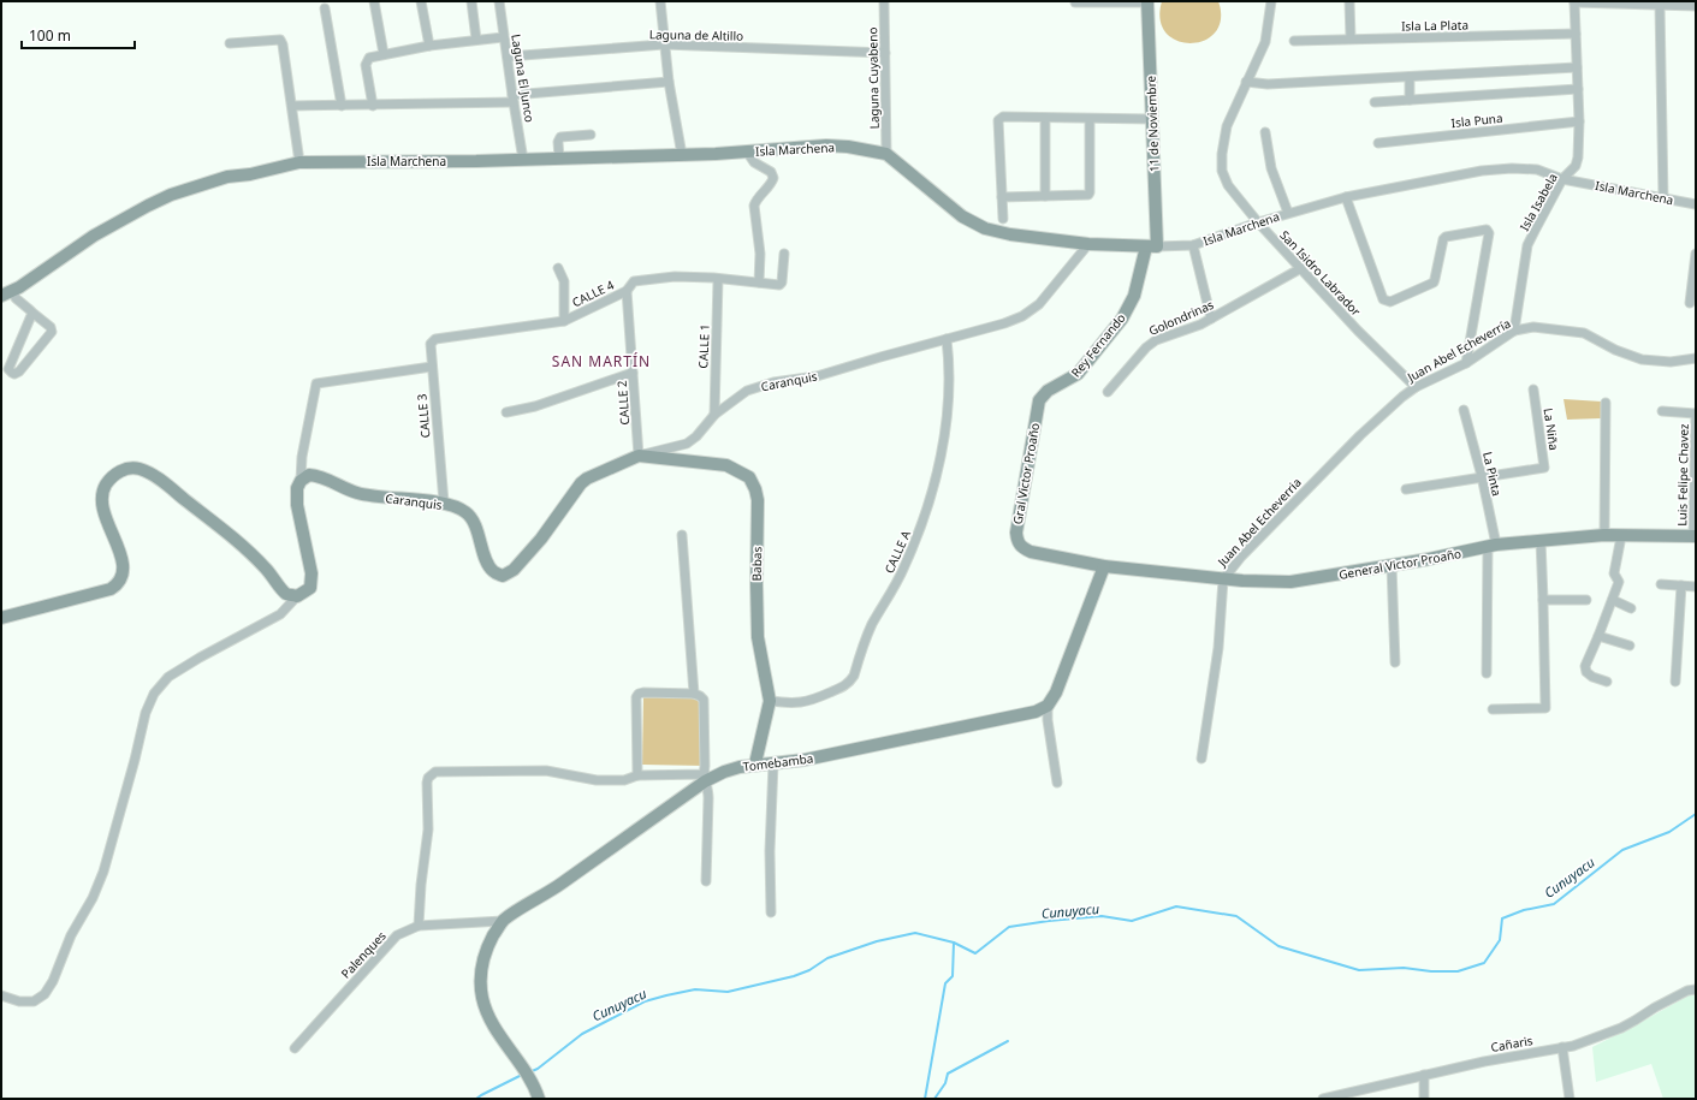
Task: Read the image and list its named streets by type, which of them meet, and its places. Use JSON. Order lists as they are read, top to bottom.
{
  "streets": {
    "street": [
      "Isla La Plata",
      "Laguna de Altillo",
      "Laguna El Junco",
      "Laguna Cuyabeno",
      "Isla Puna",
      "11 de Noviembre",
      "Isla Marchena",
      "Isla Isabela",
      "San Isidro Labrador",
      "CALLE 4",
      "Golondrinas",
      "Rey Fernando",
      "CALLE 1",
      "Juan Abel Echeverría",
      "Caranquis",
      "CALLE 2",
      "CALLE 3",
      "La Niña",
      "Gral Victor Proaño",
      "La Pinta",
      "Luis Felipe Chavez",
      "Juan Abel Echeverria",
      "CALLE A",
      "Babas",
      "General Victor Proaño",
      "Tomebamba",
      "Palenques",
      "Cañaris"
    ]
  },
  "crossings": [
    ["Isla La Plata", "Isla Isabela"],
    ["Laguna de Altillo", "Laguna El Junco"],
    ["Laguna de Altillo", "Laguna Cuyabeno"],
    ["Laguna El Junco", "Isla Marchena"],
    ["Laguna Cuyabeno", "Isla Marchena"],
    ["Isla Puna", "Isla Isabela"],
    ["11 de Noviembre", "Isla Marchena"],
    ["11 de Noviembre", "Rey Fernando"],
    ["Isla Marchena", "Isla Isabela"],
    ["Isla Marchena", "San Isidro Labrador"],
    ["Isla Marchena", "Rey Fernando"],
    ["Isla Marchena", "Caranquis"],
    ["Isla Isabela", "Juan Abel Echeverría"],
    ["San Isidro Labrador", "Golondrinas"],
    ["San Isidro Labrador", "Juan Abel Echeverría"],
    ["CALLE 4", "CALLE 1"],
    ["CALLE 4", "CALLE 2"],
    ["CALLE 4", "CALLE 3"],
    ["Rey Fernando", "Gral Victor Proaño"],
    ["CALLE 1", "Caranquis"],
    ["Juan Abel Echeverría", "Juan Abel Echeverria"],
    ["Caranquis", "CALLE 2"],
    ["Caranquis", "CALLE 3"],
    ["Caranquis", "CALLE A"],
    ["Caranquis", "Babas"],
    ["CALLE 2", "Babas"],
    ["La Niña", "La Pinta"],
    ["Gral Victor Proaño", "General Victor Proaño"],
    ["La Pinta", "General Victor Proaño"],
    ["Luis Felipe Chavez", "General Victor Proaño"],
    ["Juan Abel Echeverria", "General Victor Proaño"],
    ["CALLE A", "Babas"],
    ["Babas", "Tomebamba"],
    ["Tomebamba", "Palenques"]
  ],
  "districts": ["SAN MARTÍN"],
  "water": ["Cunuyacu"],
  "scale_bar": "100 m"
}
